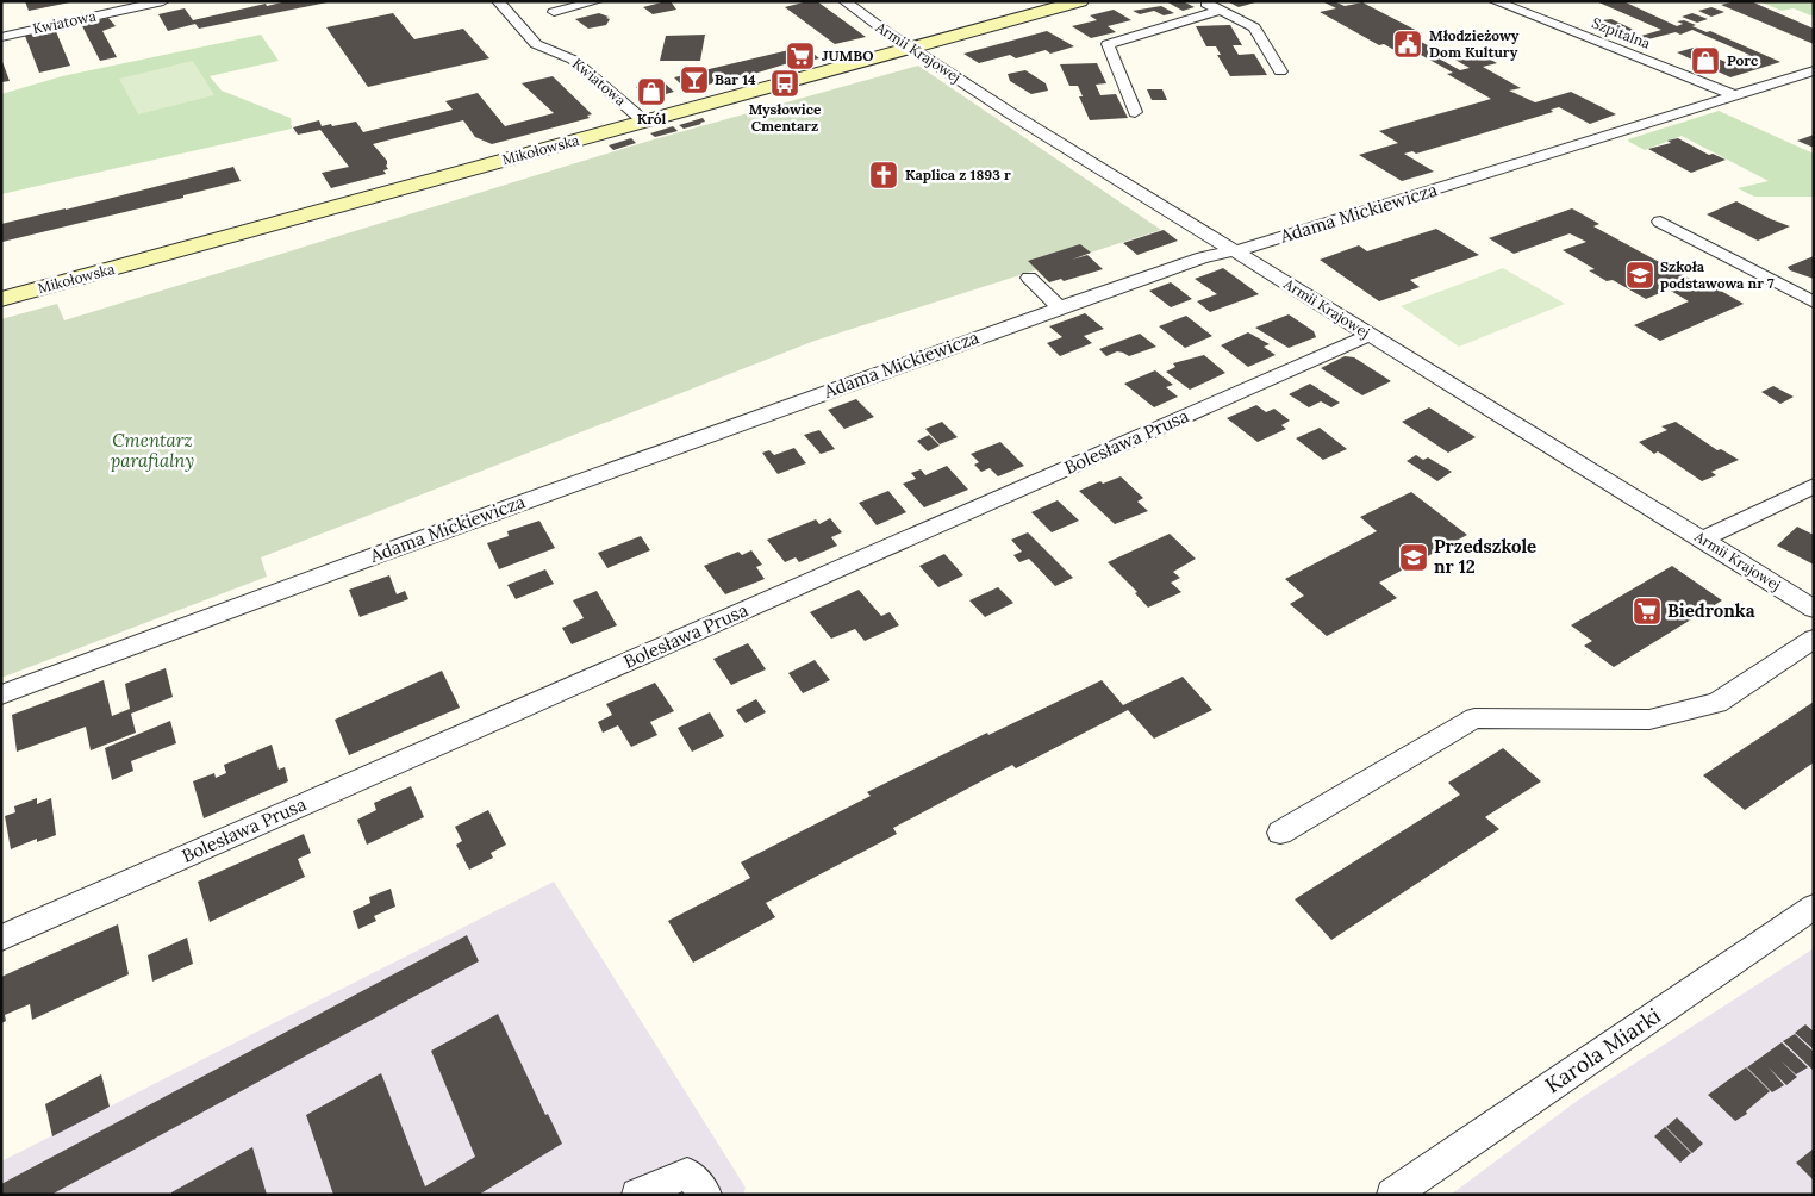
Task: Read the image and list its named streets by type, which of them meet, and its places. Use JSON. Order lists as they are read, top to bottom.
{
  "streets": {
    "street": [
      "Kwiatowa",
      "Szpitalna",
      "Armii Krajowej",
      "Mikołowska",
      "Adama Mickiewicza",
      "Bolesława Prusa",
      "Karola Miarki"
    ]
  },
  "crossings": [
    ["Kwiatowa", "Mikołowska"],
    ["Szpitalna", "Adama Mickiewicza"],
    ["Armii Krajowej", "Mikołowska"],
    ["Armii Krajowej", "Adama Mickiewicza"],
    ["Armii Krajowej", "Bolesława Prusa"]
  ],
  "parks": ["Cmentarz parafialny"],
  "places": {
    "public building": ["Młodzieżowy Dom Kultury"],
    "supermarket": ["JUMBO", "Biedronka"],
    "shop": ["Porc", "Król"],
    "bar": ["Bar 14"],
    "bus stop": ["Mysłowice Cmentarz"],
    "church": ["Kaplica z 1893 r"],
    "school or university": ["Szkoła podstawowa nr 7", "Przedszkole nr 12"]
  }
}
